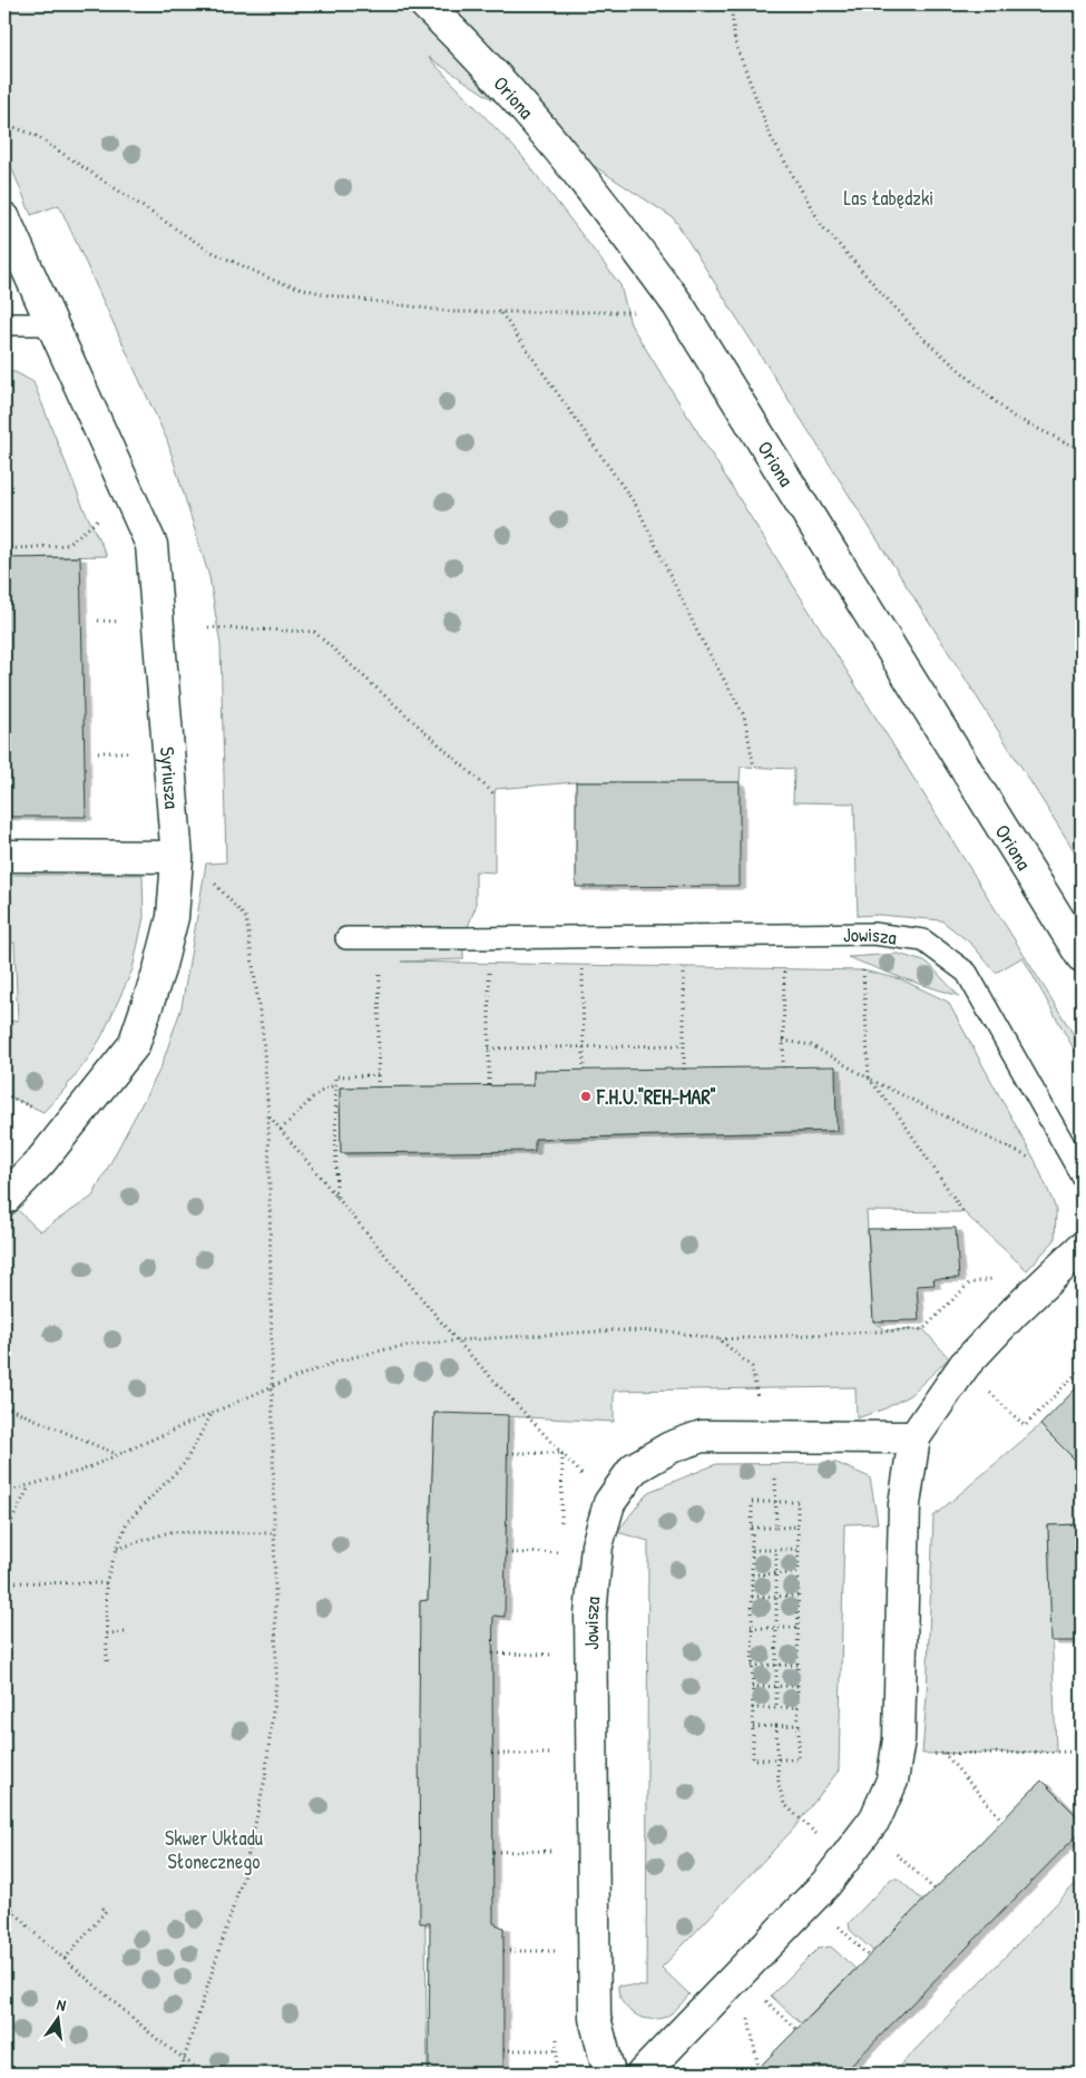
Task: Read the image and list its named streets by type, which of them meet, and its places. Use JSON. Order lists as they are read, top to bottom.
{
  "streets": {
    "street": ["Oriona", "Syriusza", "Jowisza"]
  },
  "parks": ["Las Łabędzki", "Skwer Układu Słonecznego"],
  "places": ["F.H.U.\"REH-MAR\""],
  "north": "top"
}
